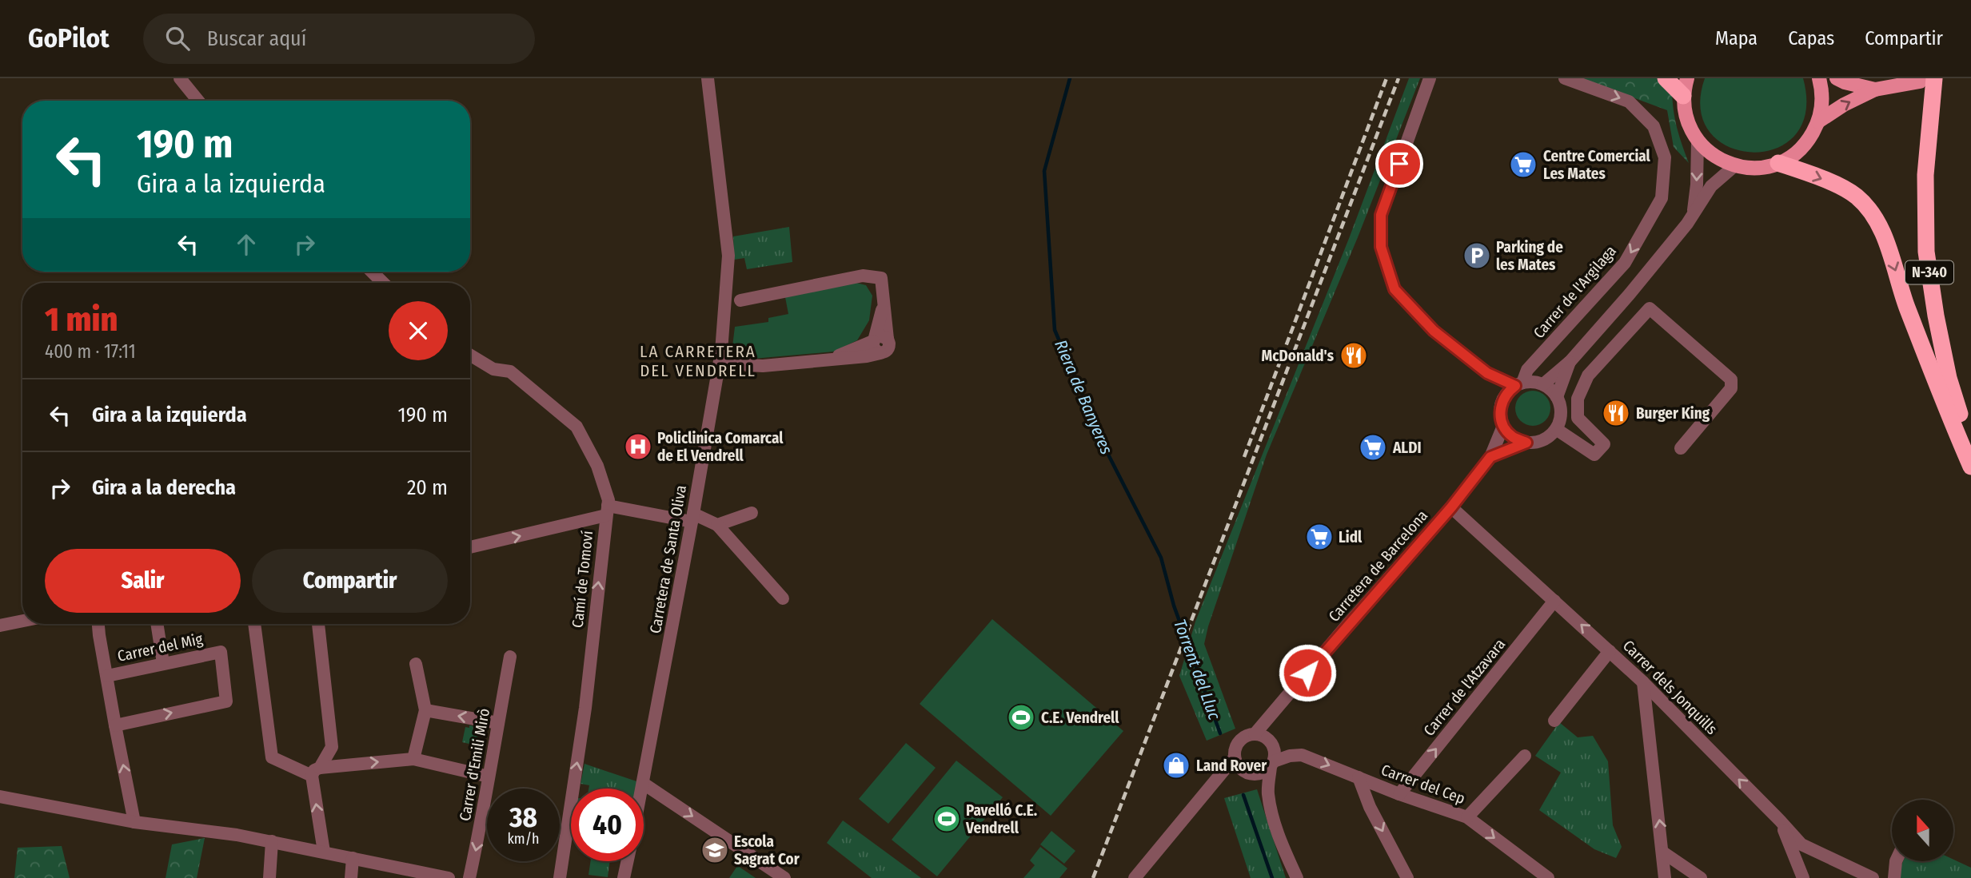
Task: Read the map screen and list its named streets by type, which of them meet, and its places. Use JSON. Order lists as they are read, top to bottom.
{
  "streets": {
    "highway": ["N-340"],
    "street": [
      "Carrer de l'Argilaga",
      "Carretera de Santa Oliva",
      "Carretera de Barcelona",
      "Camí de Tomoví",
      "Carrer del Mig",
      "Carrer de l'Atzavara",
      "Carrer dels Jonquills",
      "Carrer d'Emili Mirò",
      "Carrer del Cep"
    ]
  },
  "crossings": [
    ["Carrer de l'Argilaga", "Carretera de Barcelona"],
    ["Carretera de Barcelona", "Carrer dels Jonquills"],
    ["Carretera de Barcelona", "Carrer del Cep"],
    ["Carrer de l'Atzavara", "Carrer dels Jonquills"],
    ["Carrer de l'Atzavara", "Carrer del Cep"]
  ],
  "one_way": [
    "Camí de Tomoví",
    "Carrer dels Jonquills",
    "Carrer d'Emili Mirò",
    "Carrer del Cep"
  ],
  "districts": ["LA CARRETERA DEL VENDRELL"],
  "water": ["Riera de Banyeres", "Torrent del Lluc"],
  "places": {
    "supermarket": ["Centre Comercial Les Mates", "ALDI", "Lidl"],
    "parking": ["Parking de les Mates"],
    "restaurant": ["McDonald's", "Burger King"],
    "hospital": ["Policlinica Comarcal de El Vendrell"],
    "sports": ["C.E. Vendrell", "Pavelló C.E. Vendrell"],
    "shop": ["Land Rover"],
    "school or university": ["Escola Sagrat Cor"]
  },
  "north": "top",
  "page": {
    "header": "GoPilot",
    "search": "Buscar aquí",
    "nav": ["Mapa", "Capas", "Compartir"],
    "turn": ["190 m", "Gira a la izquierda"],
    "heading": ["1 min", "400 m · 17:11"],
    "list": [
      {
        "name": "Gira a la izquierda",
        "value": "190 m"
      },
      {
        "name": "Gira a la derecha",
        "value": "20 m"
      }
    ],
    "buttons": ["Salir", "Compartir"],
    "speed": "38 km/h",
    "limit": "40"
  }
}
